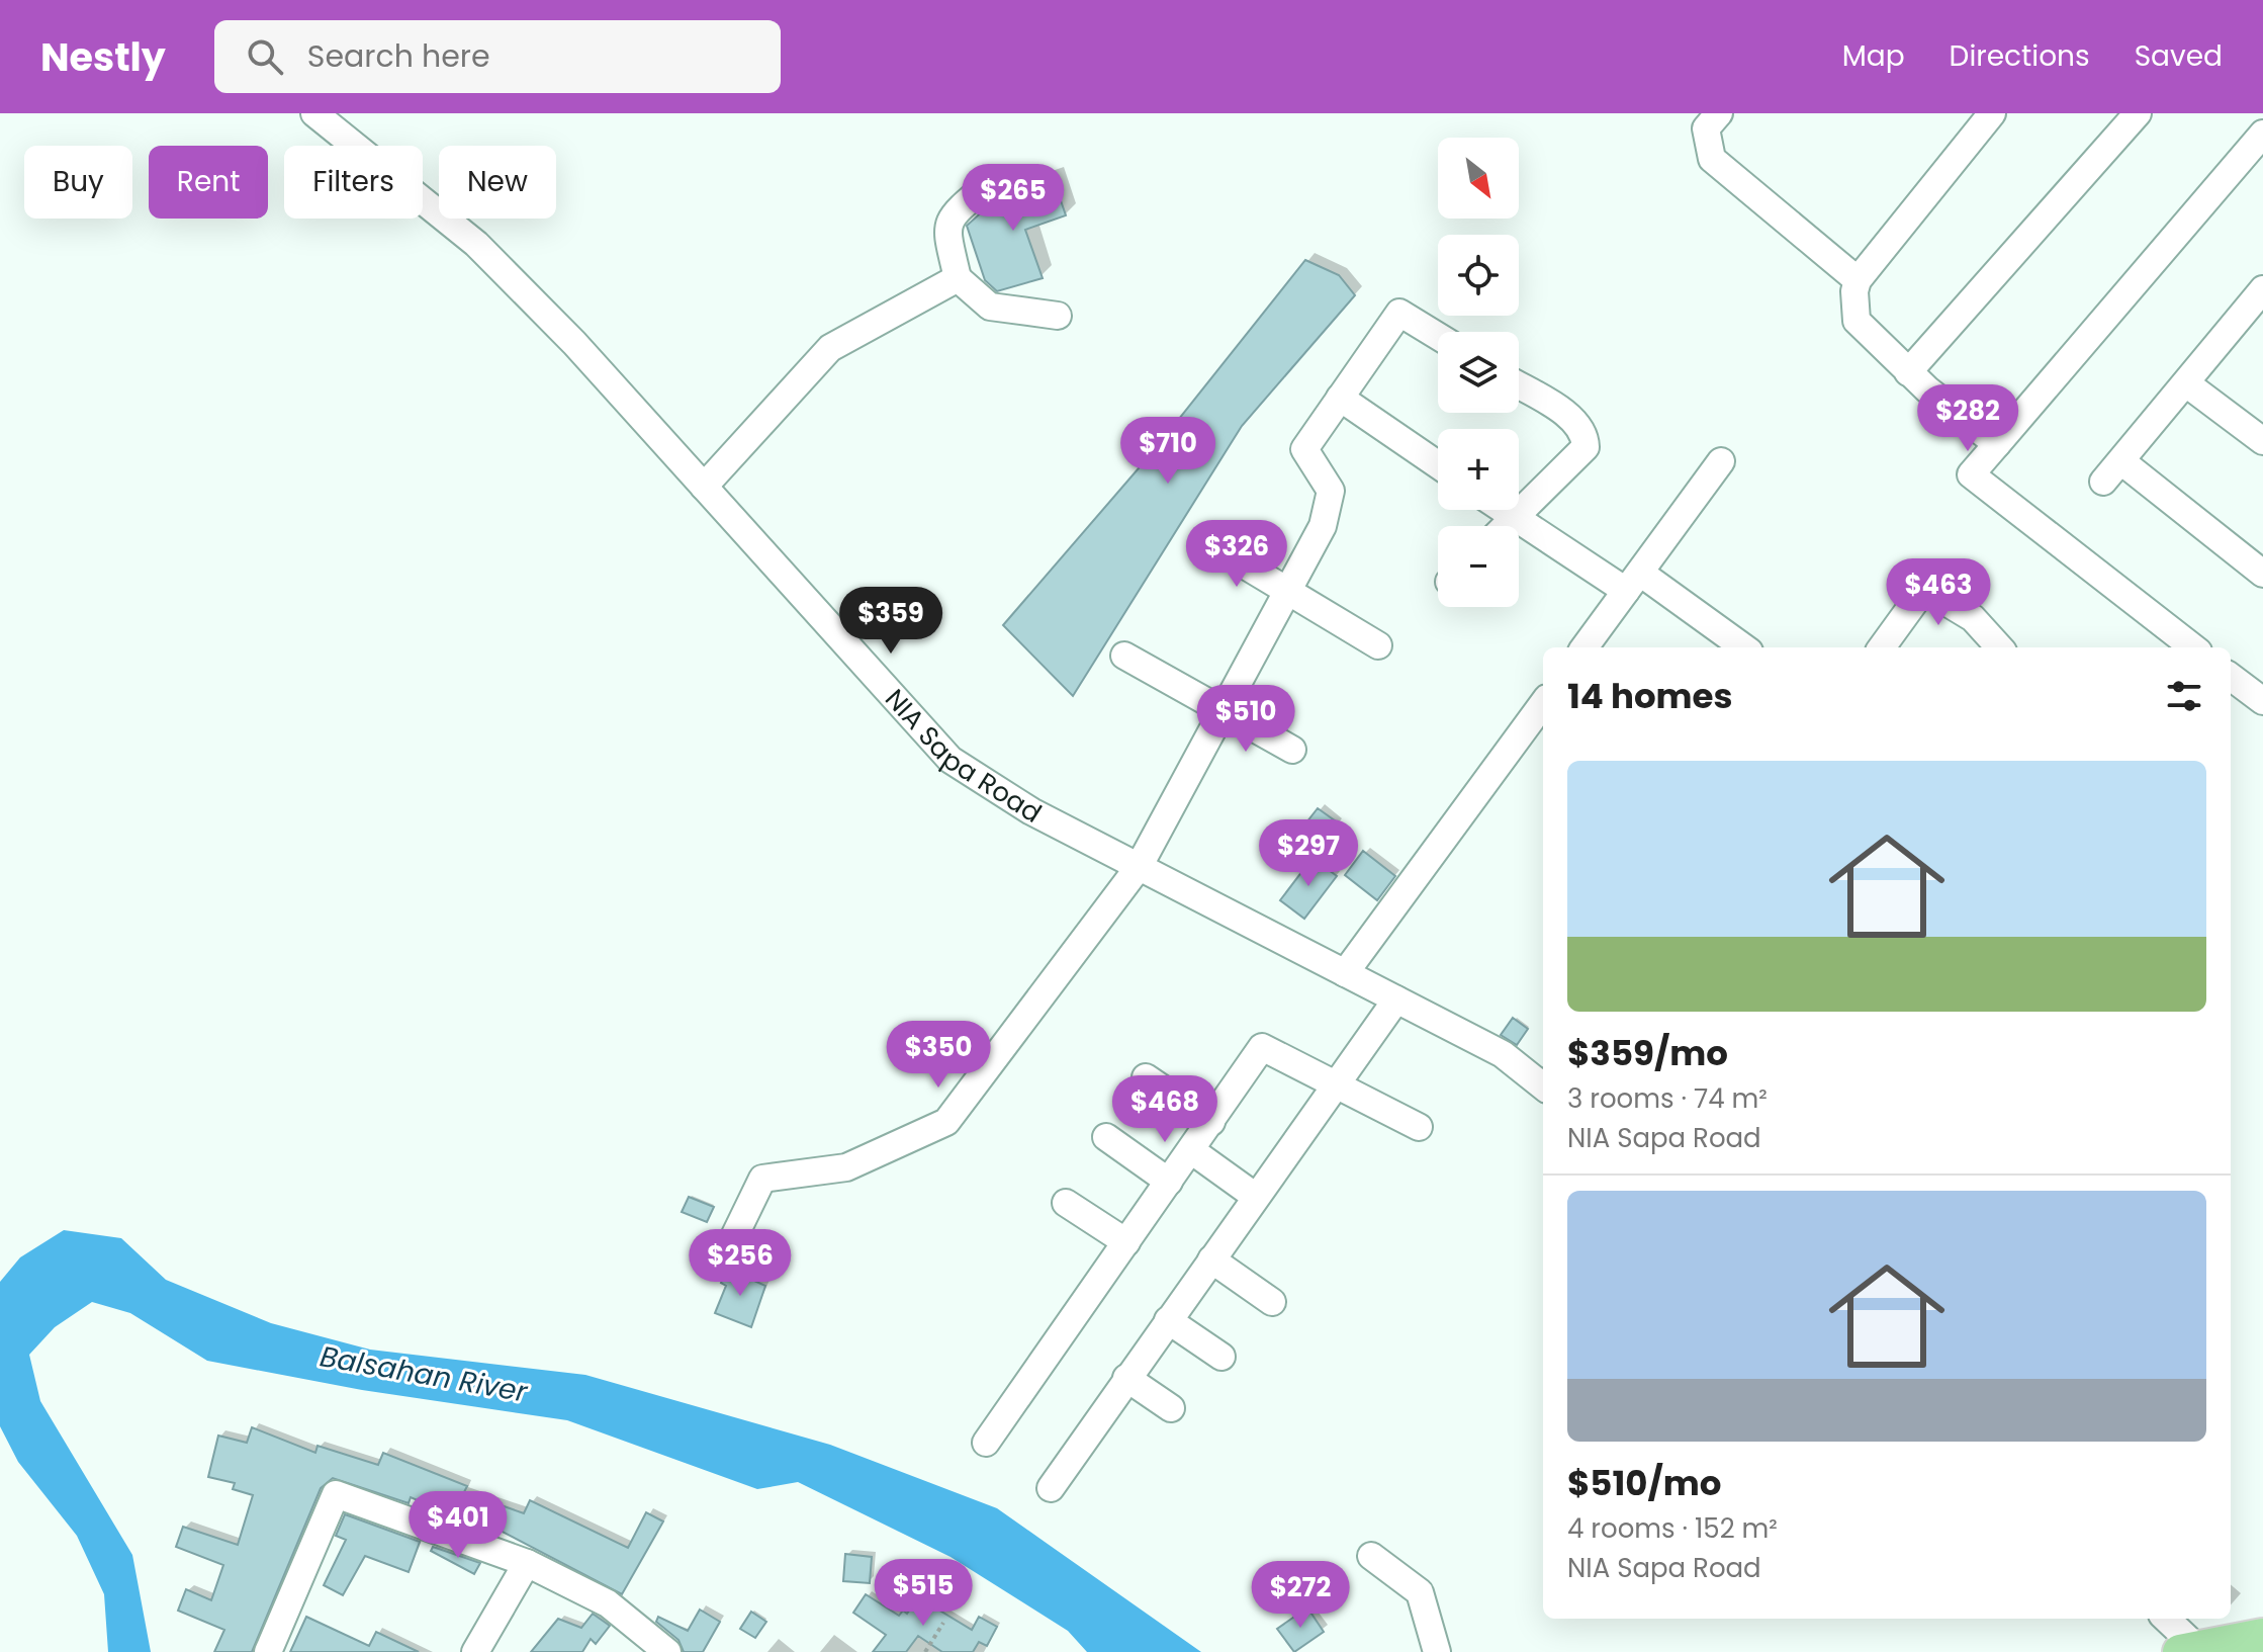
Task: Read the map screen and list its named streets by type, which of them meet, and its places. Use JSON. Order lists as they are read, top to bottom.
{
  "streets": {
    "street": ["NIA Sapa Road"]
  },
  "water": ["Balsahan River"],
  "north": "bottom right",
  "page": {
    "header": "Nestly",
    "search": "Search here",
    "nav": ["Map", "Directions", "Saved"],
    "map_buttons": ["+", "−"],
    "chip": [
      "Buy",
      "Rent",
      "Filters",
      "New"
    ],
    "price": [
      "$265",
      "$282",
      "$710",
      "$326",
      "$463",
      "$359",
      "$510",
      "$297",
      "$350",
      "$468",
      "$256",
      "$401",
      "$515",
      "$272"
    ],
    "heading": "14 homes",
    "list": [
      {
        "name": "$359/mo",
        "note": "3 rooms · 74 m² · NIA Sapa Road"
      },
      {
        "name": "$510/mo",
        "note": "4 rooms · 152 m² · NIA Sapa Road"
      }
    ]
  }
}
